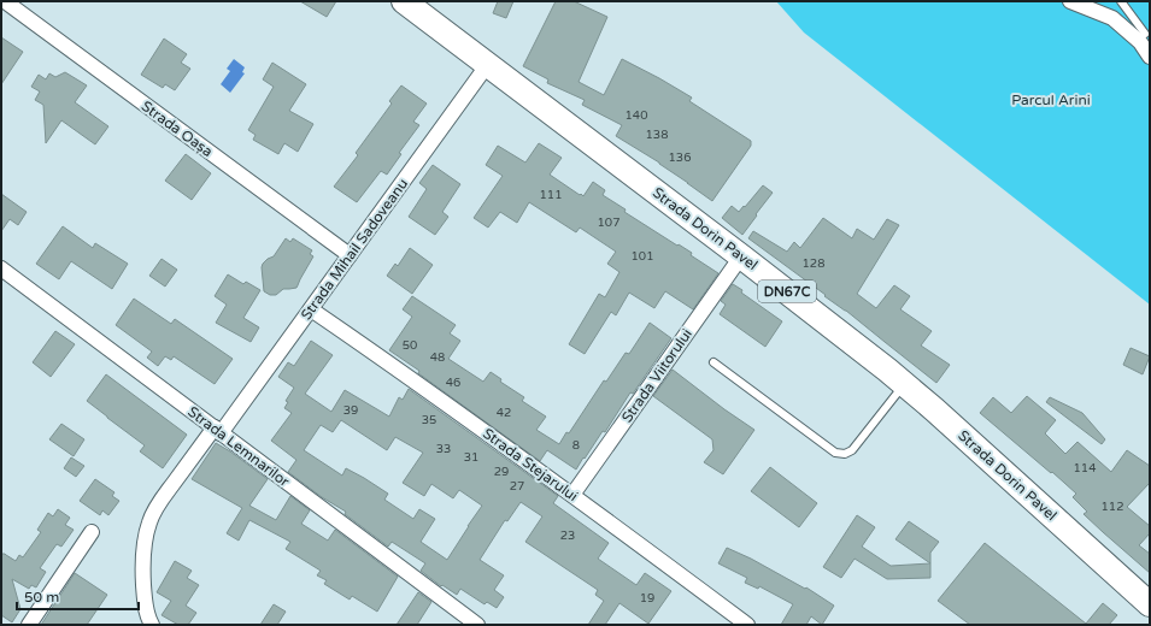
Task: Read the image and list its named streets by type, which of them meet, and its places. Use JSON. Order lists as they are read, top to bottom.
{
  "streets": {
    "main road": ["Strada Dorin Pavel", "DN67C"],
    "street": [
      "Strada Oașa",
      "Strada Mihail Sadoveanu",
      "Strada Viitorului",
      "Strada Lemnarilor",
      "Strada Stejarului"
    ]
  },
  "crossings": [
    ["Strada Oașa", "Strada Mihail Sadoveanu"],
    ["Strada Dorin Pavel", "Strada Mihail Sadoveanu"],
    ["Strada Dorin Pavel", "Strada Viitorului"],
    ["Strada Mihail Sadoveanu", "Strada Lemnarilor"],
    ["Strada Mihail Sadoveanu", "Strada Stejarului"],
    ["Strada Viitorului", "Strada Stejarului"]
  ],
  "parks": ["Parcul Arini"],
  "house_numbers": [
    "140",
    "138",
    "136",
    "111",
    "107",
    "101",
    "128",
    "50",
    "48",
    "46",
    "39",
    "42",
    "35",
    "8",
    "33",
    "31",
    "114",
    "29",
    "27",
    "112",
    "23",
    "19"
  ],
  "scale_bar": "50 m"
}
